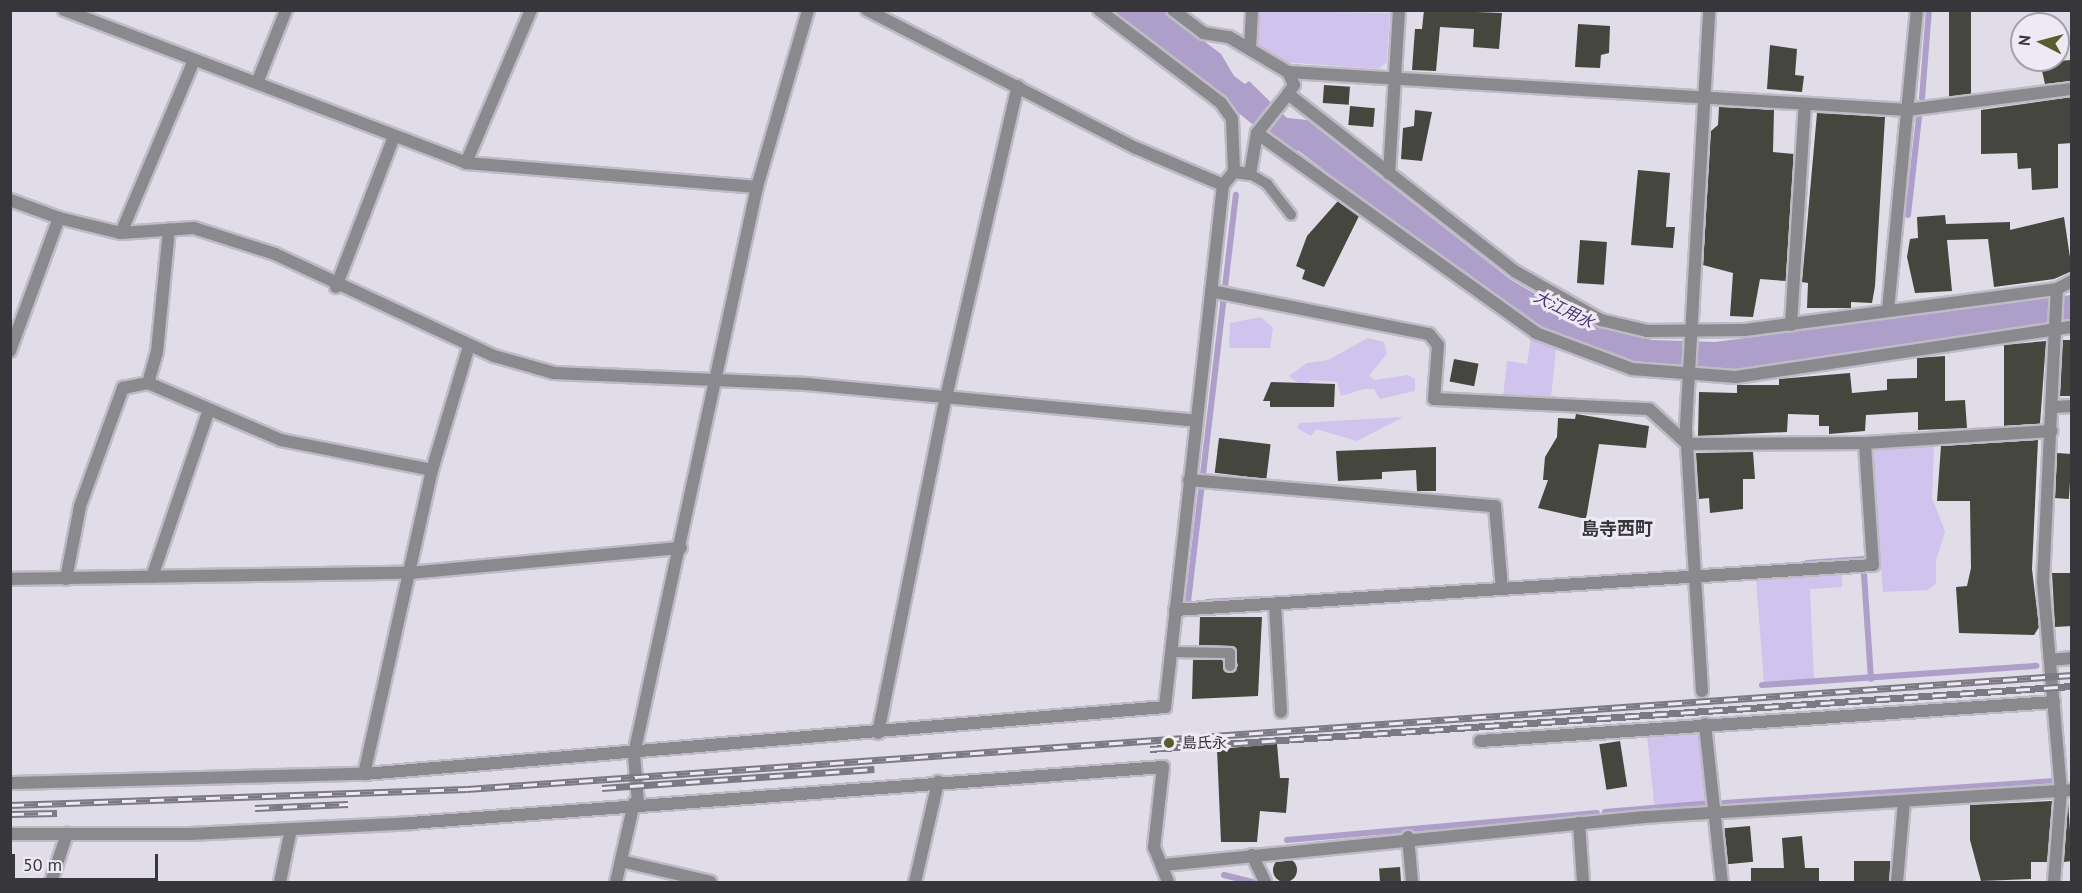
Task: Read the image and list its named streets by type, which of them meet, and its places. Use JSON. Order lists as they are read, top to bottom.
{
  "districts": ["島寺西町"],
  "water": ["大江用水"],
  "places": ["島氏永"],
  "scale_bar": "50 m",
  "north": "left"
}
